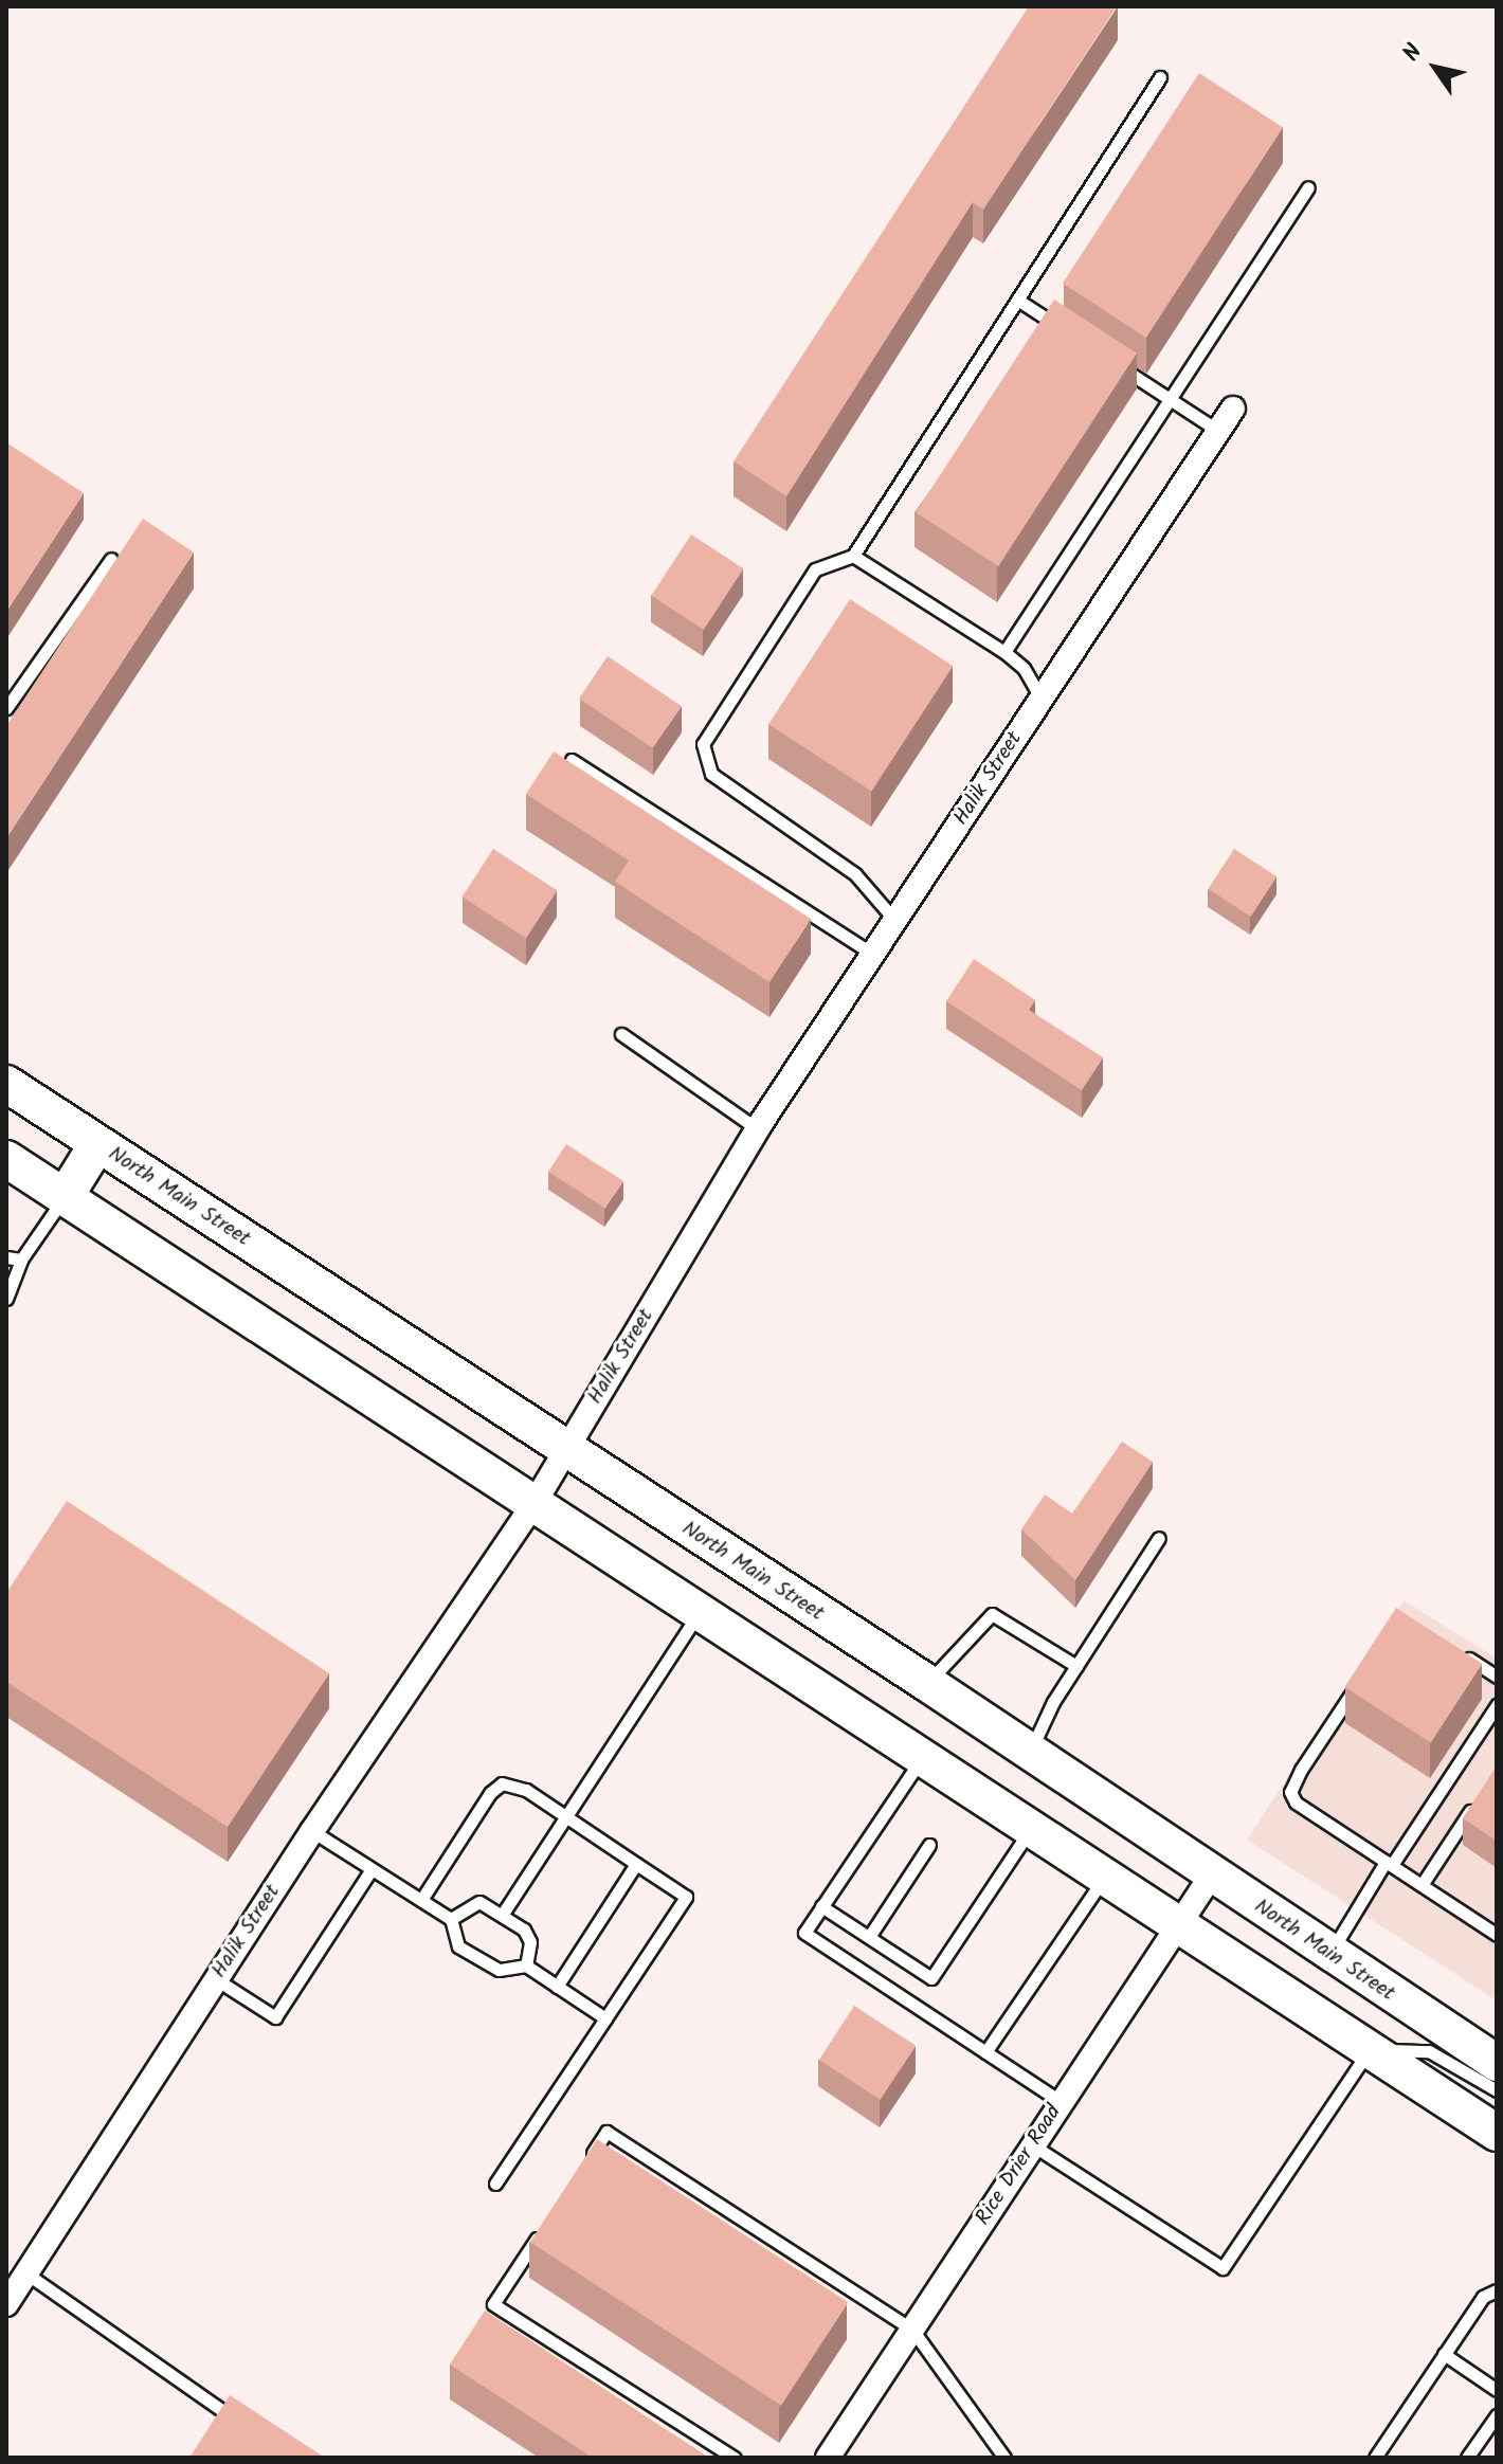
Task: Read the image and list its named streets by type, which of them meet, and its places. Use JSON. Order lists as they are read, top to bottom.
{
  "streets": {
    "main road": ["North Main Street"],
    "street": ["Halik Street", "Rice Drier Road"]
  },
  "crossings": [
    ["Halik Street", "North Main Street"],
    ["North Main Street", "Rice Drier Road"]
  ],
  "north": "top left"
}
